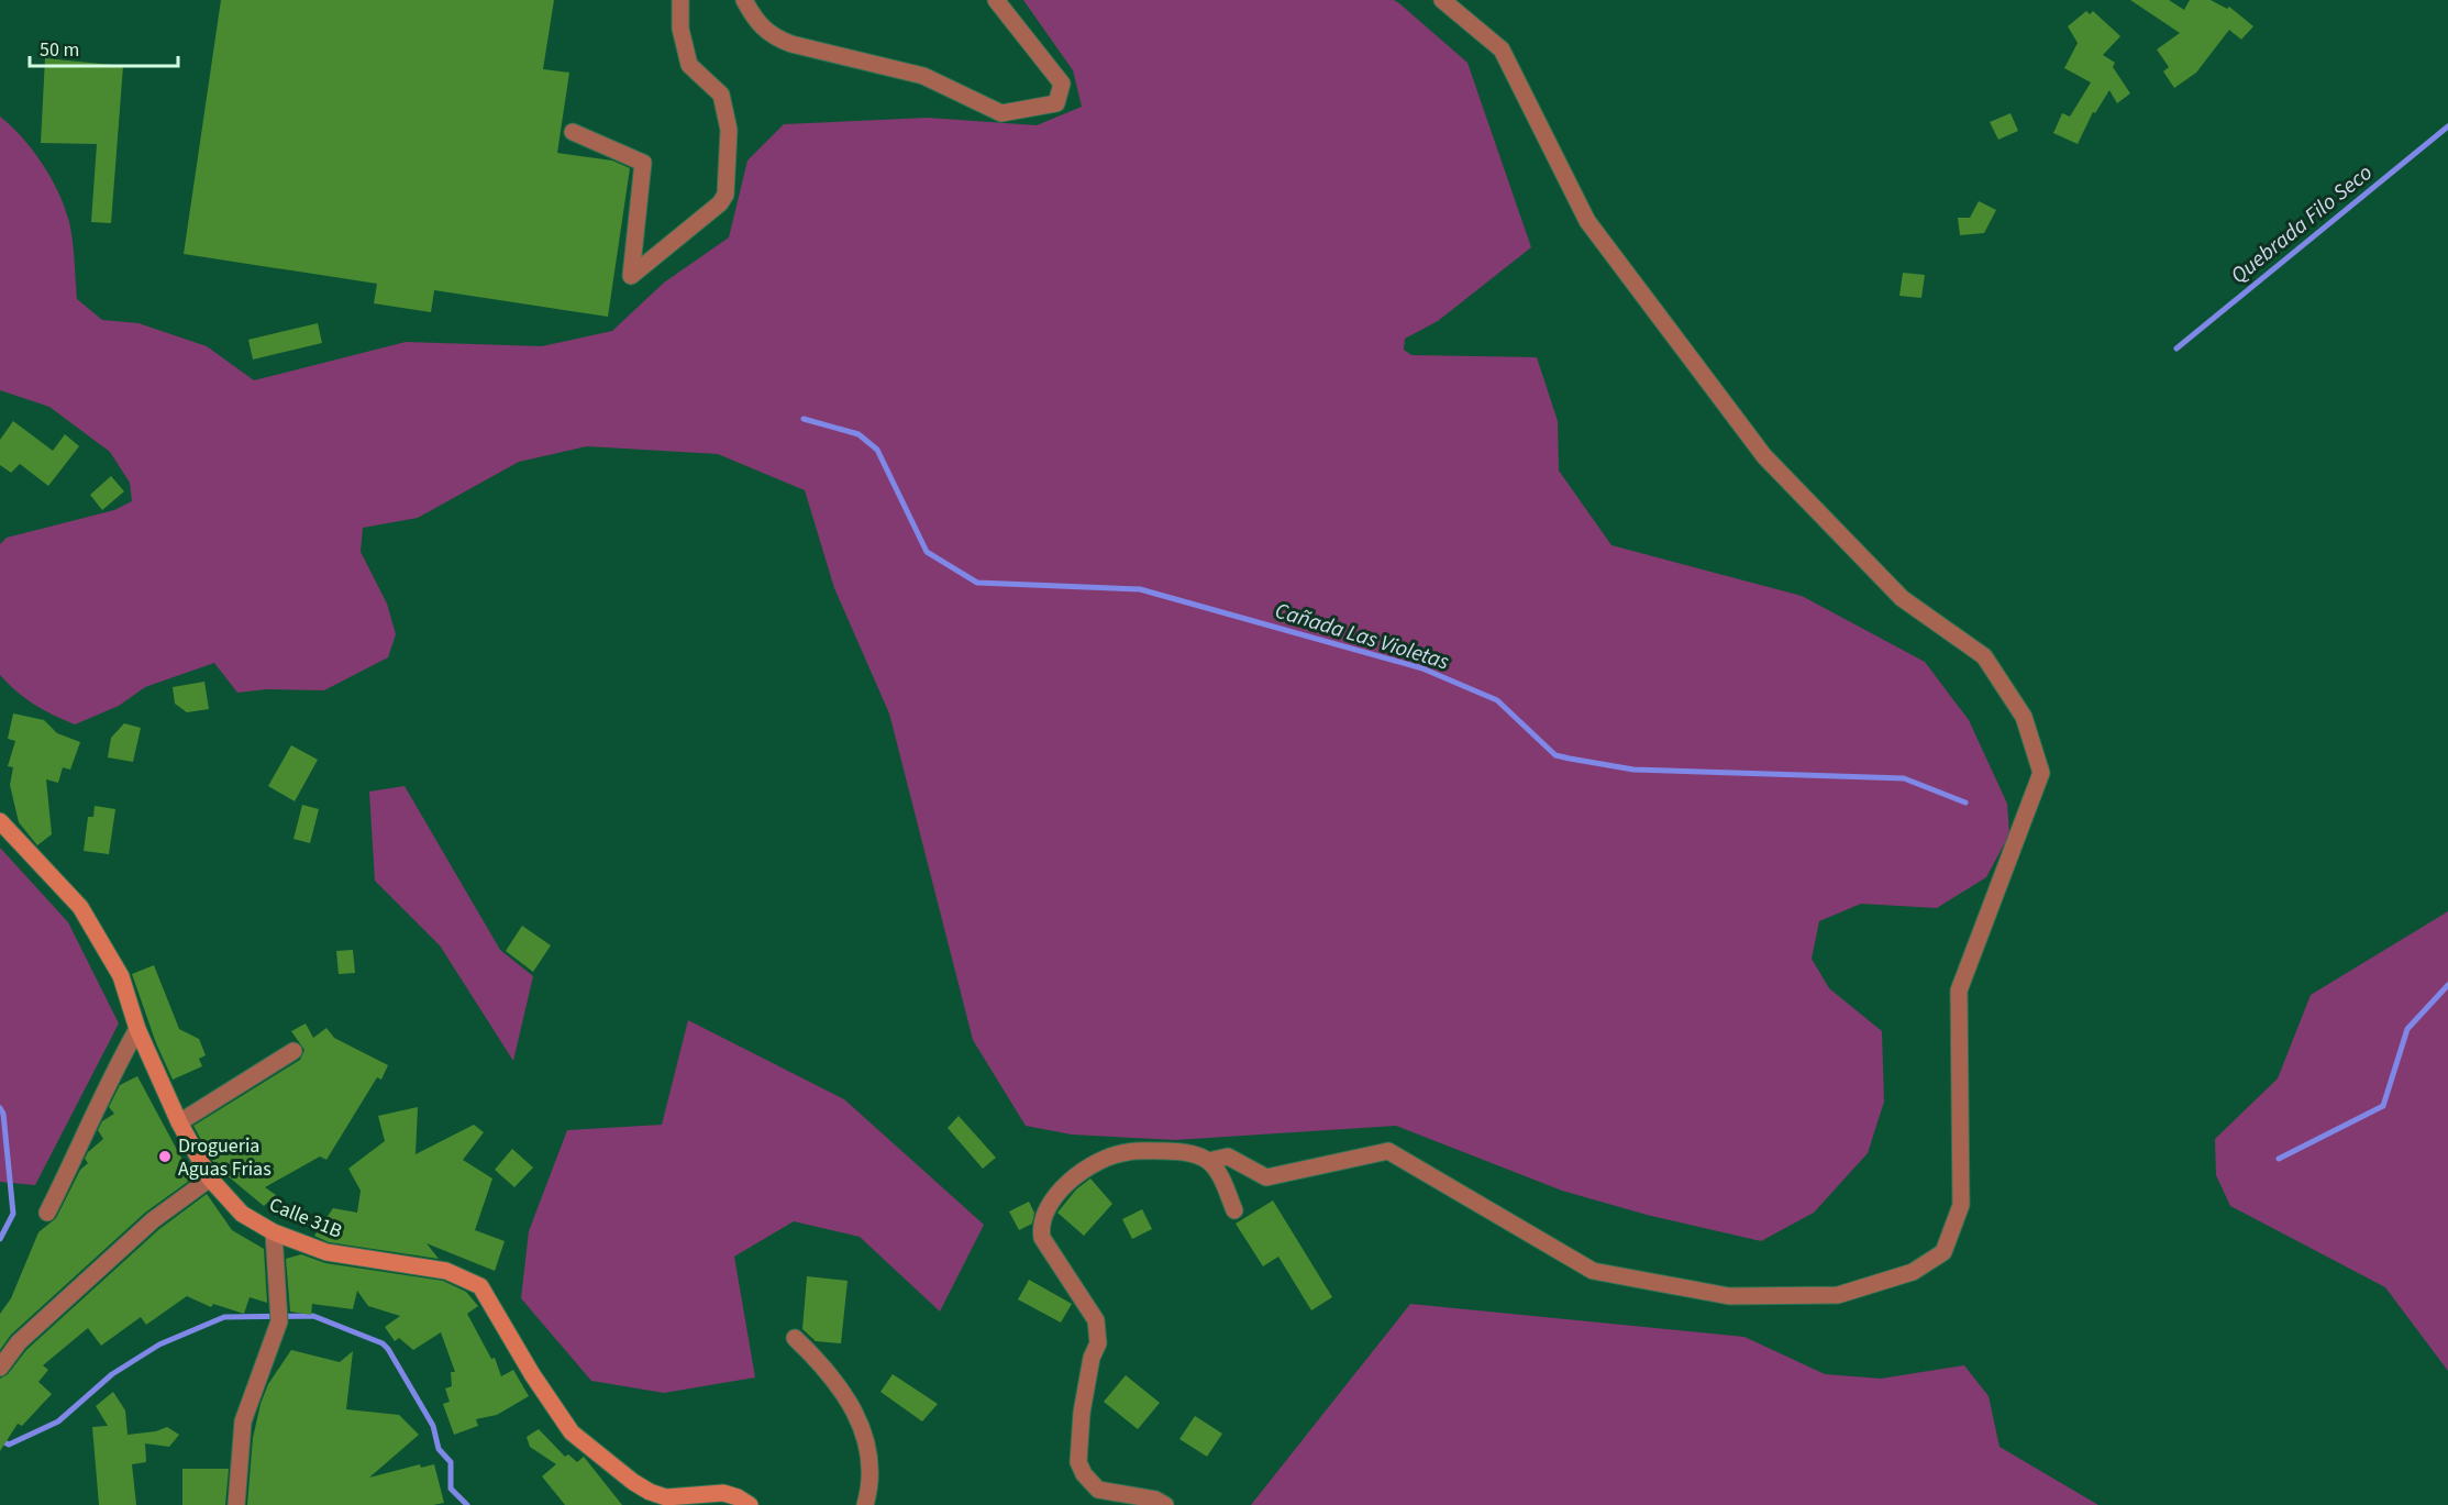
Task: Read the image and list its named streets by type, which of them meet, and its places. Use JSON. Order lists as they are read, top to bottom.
{
  "streets": {
    "street": ["Calle 31B"]
  },
  "water": ["Quebrada Filo Seco", "Cañada Las Violetas"],
  "places": ["Drogueria Aguas Frias"],
  "scale_bar": "50 m"
}
